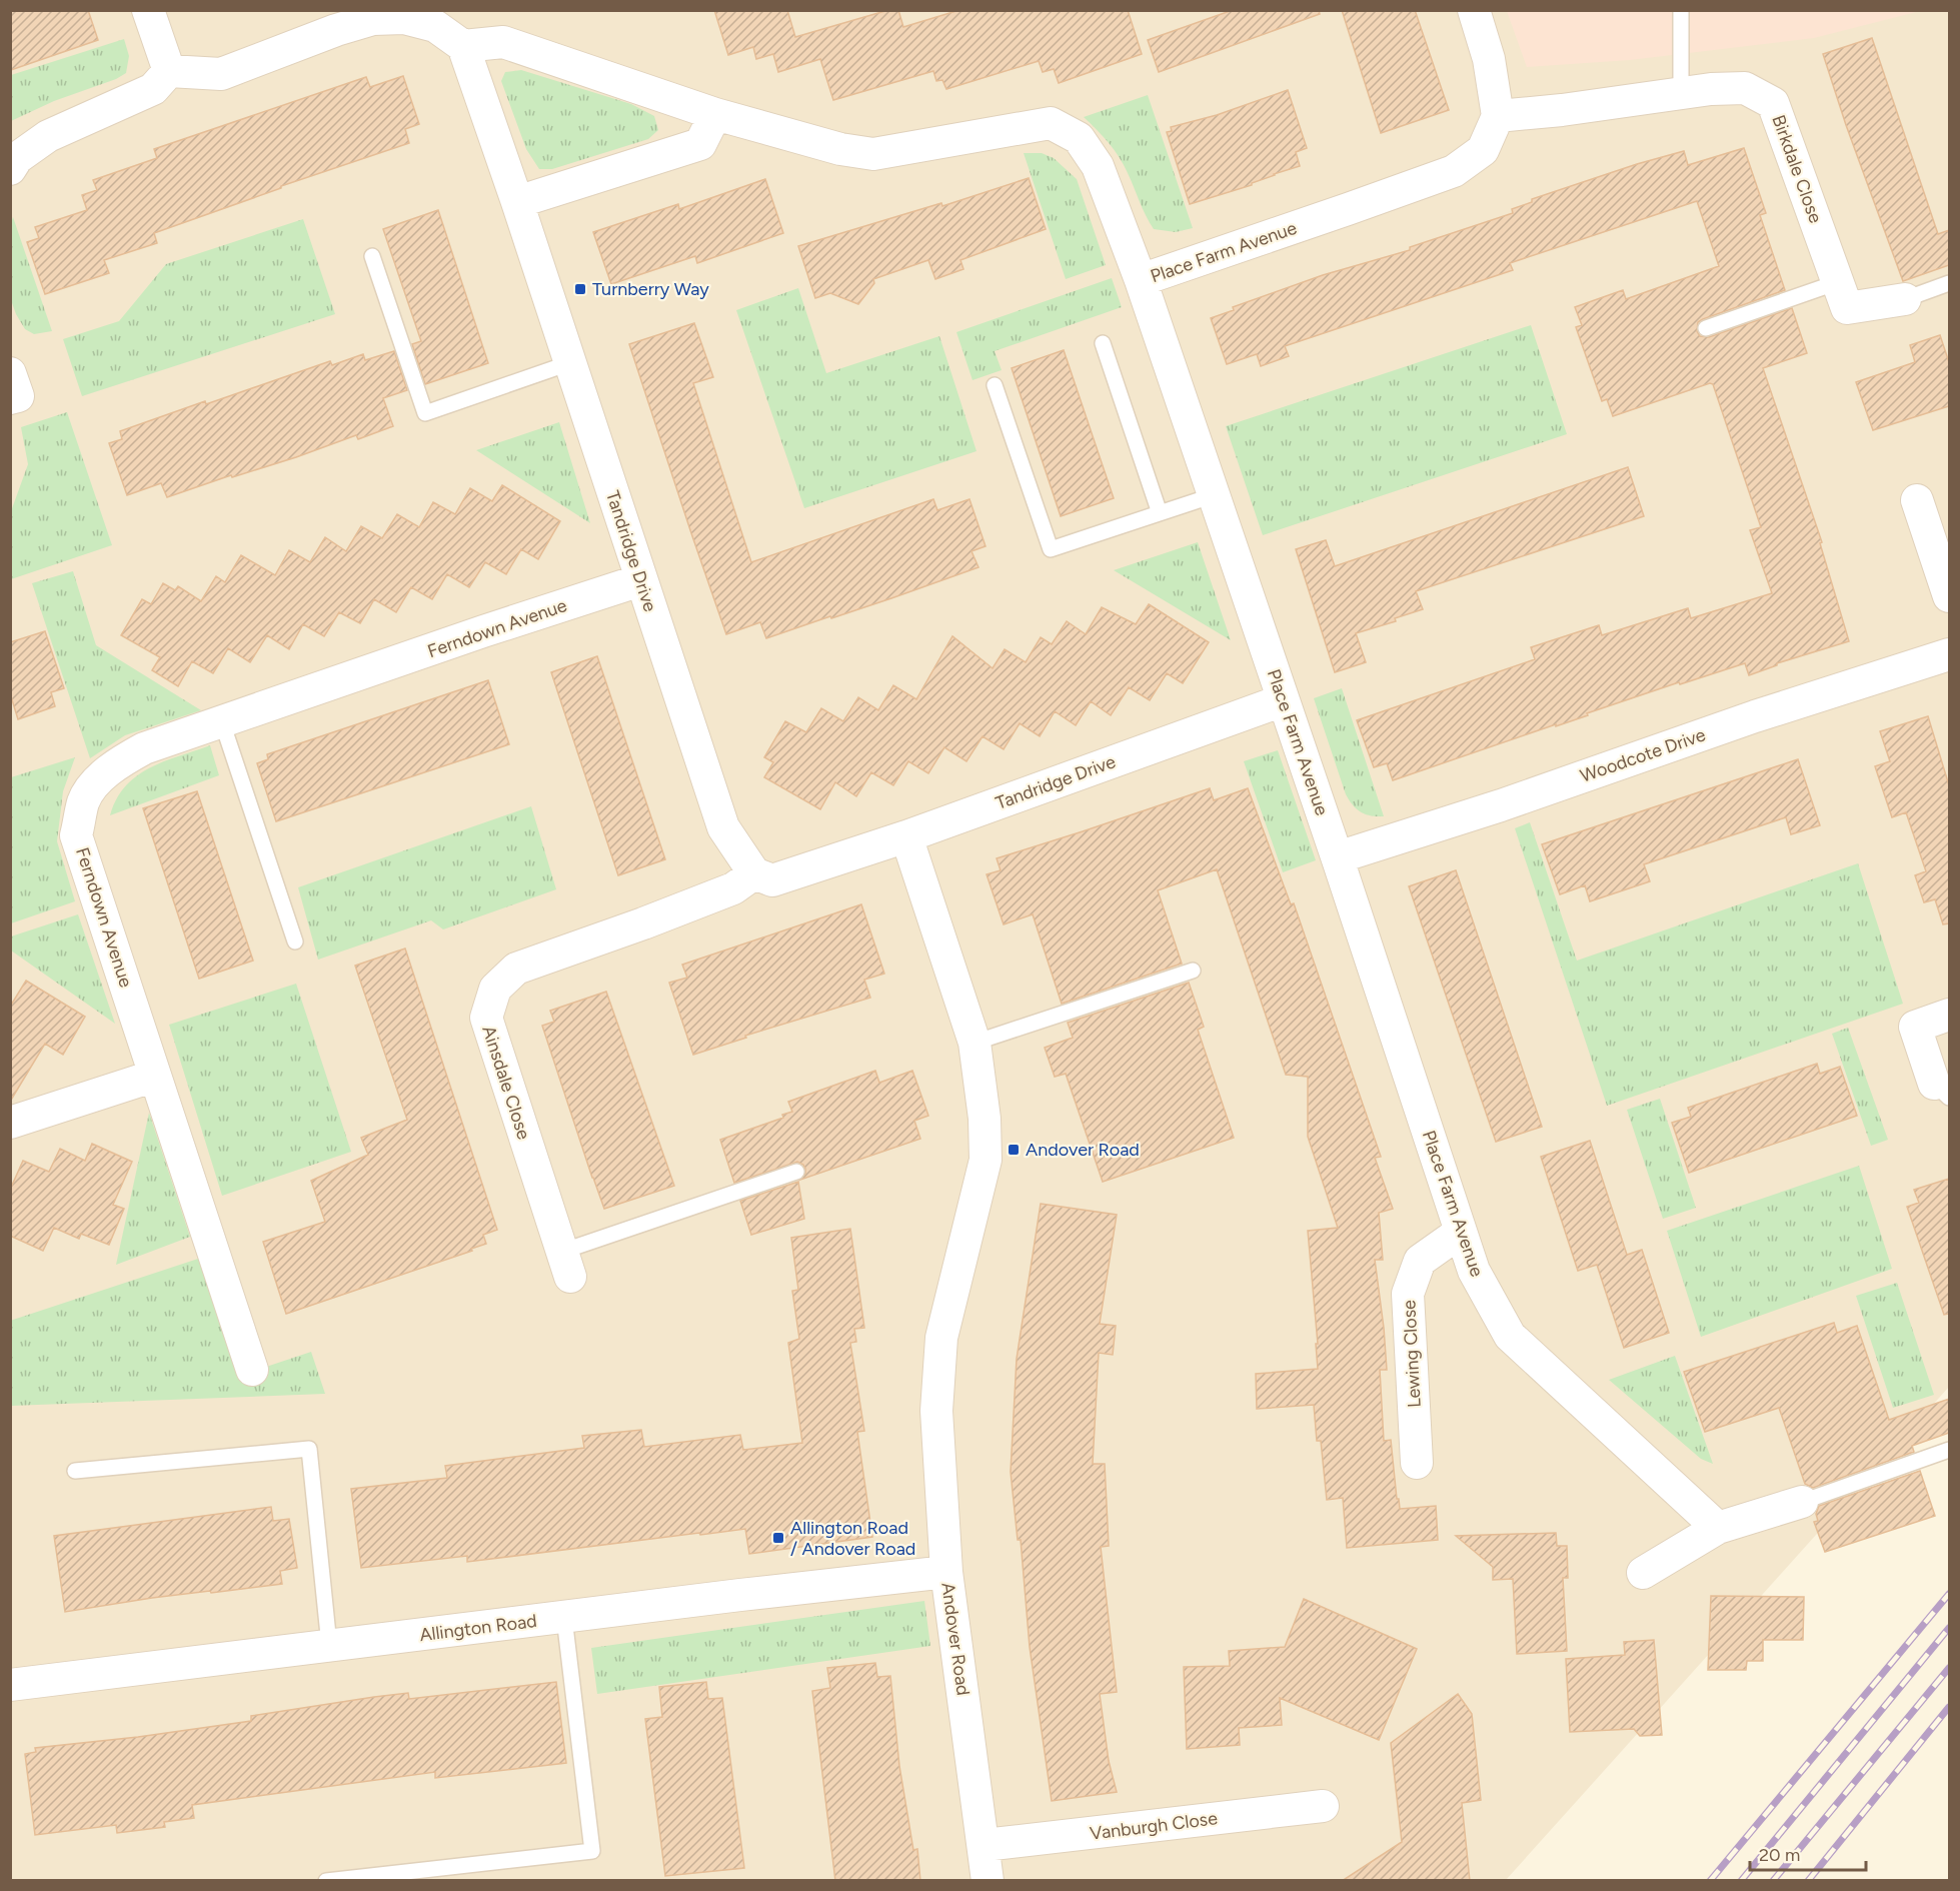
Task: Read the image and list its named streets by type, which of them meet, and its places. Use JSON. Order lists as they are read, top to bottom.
{
  "streets": {
    "street": [
      "Birkdale Close",
      "Place Farm Avenue",
      "Tandridge Drive",
      "Ferndown Avenue",
      "Woodcote Drive",
      "Ainsdale Close",
      "Lewing Close",
      "Allington Road",
      "Andover Road",
      "Vanburgh Close"
    ]
  },
  "crossings": [
    ["Birkdale Close", "Place Farm Avenue"],
    ["Place Farm Avenue", "Tandridge Drive"],
    ["Place Farm Avenue", "Woodcote Drive"],
    ["Place Farm Avenue", "Lewing Close"],
    ["Tandridge Drive", "Ferndown Avenue"],
    ["Tandridge Drive", "Ainsdale Close"],
    ["Tandridge Drive", "Andover Road"],
    ["Allington Road", "Andover Road"],
    ["Andover Road", "Vanburgh Close"]
  ],
  "places": {
    "transit": ["Turnberry Way", "Andover Road", "Allington Road / Andover Road"]
  },
  "scale_bar": "20 m"
}
